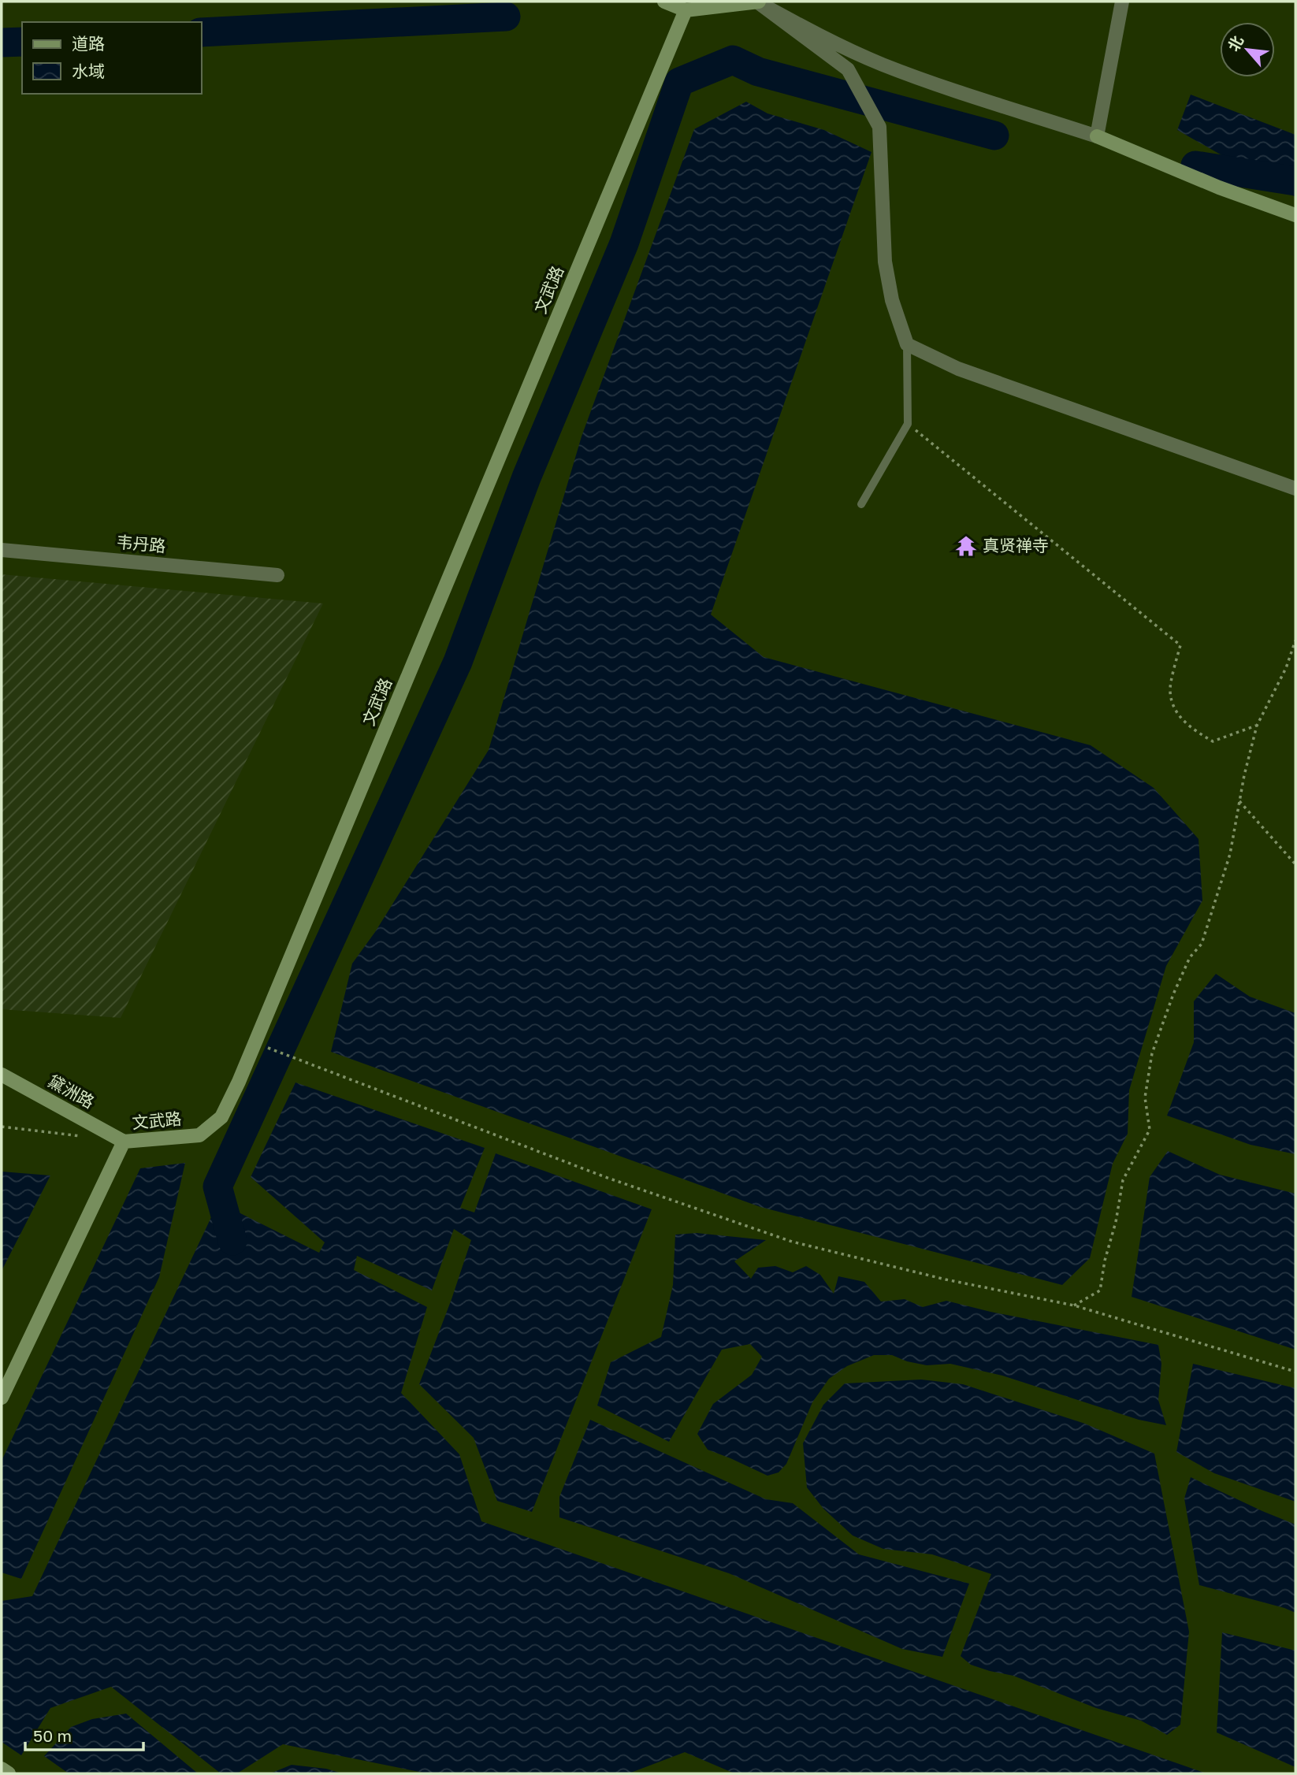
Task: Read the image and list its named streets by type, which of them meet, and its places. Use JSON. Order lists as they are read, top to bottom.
{
  "streets": {
    "main road": ["文武路", "黛洲路"],
    "street": ["韦丹路"]
  },
  "crossings": [
    ["文武路", "黛洲路"]
  ],
  "places": {
    "temple": ["真贤禅寺"]
  },
  "legend": ["道路", "水域"],
  "scale_bar": "50 m",
  "north": "top left"
}
